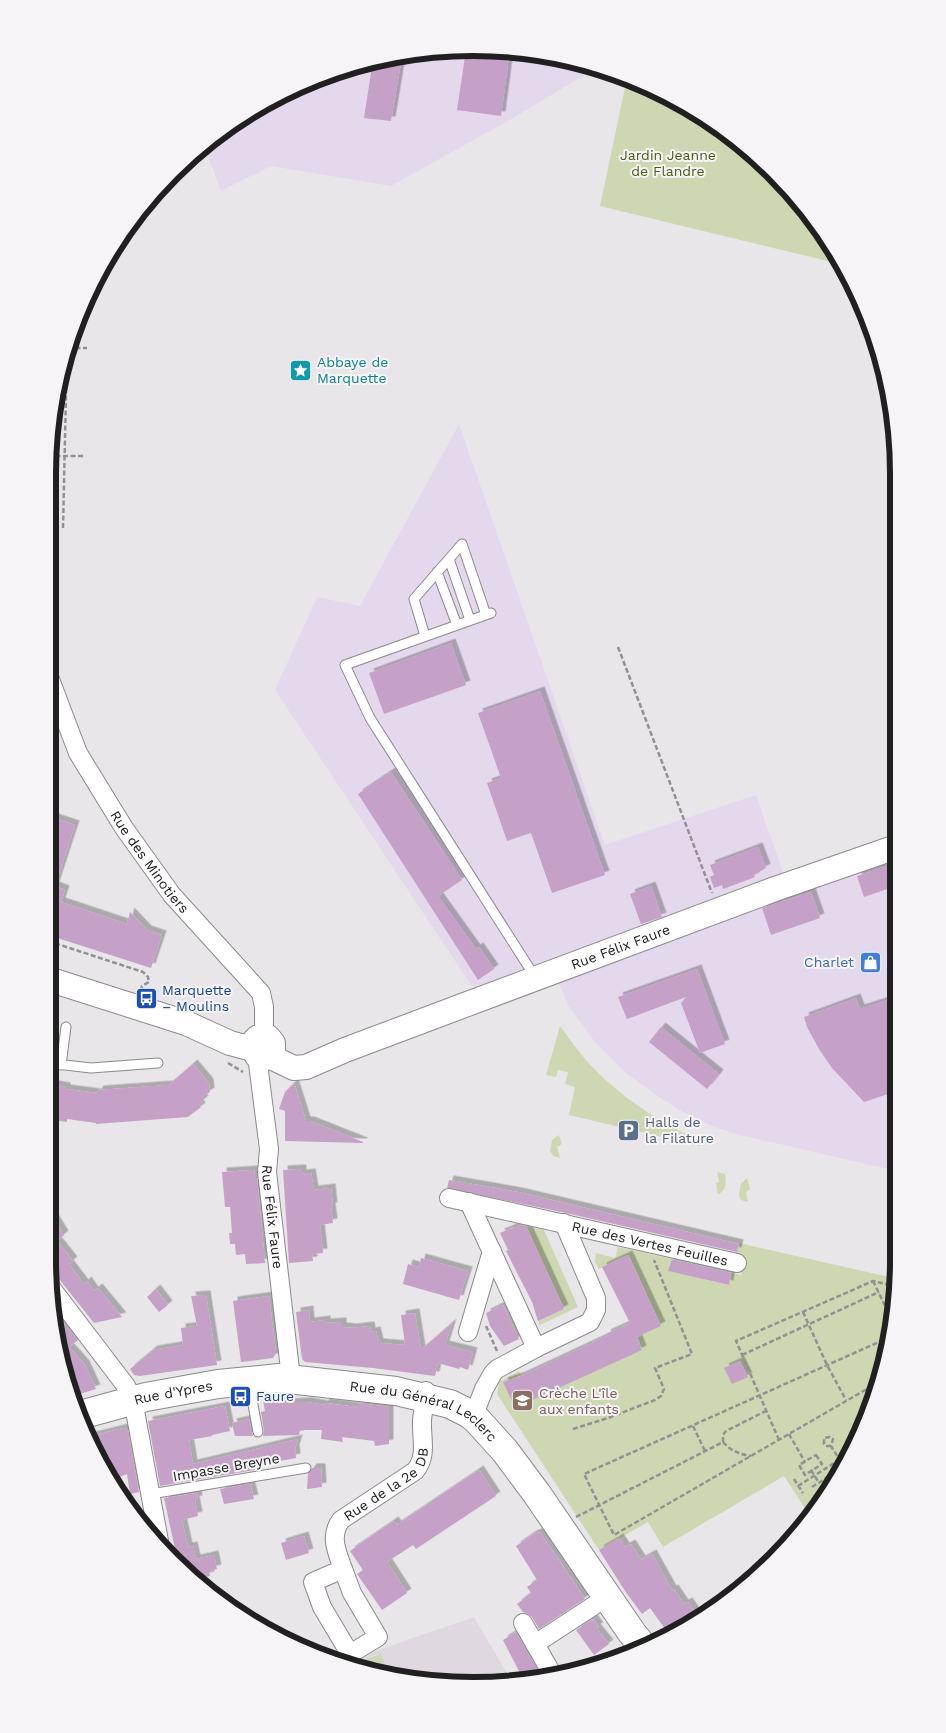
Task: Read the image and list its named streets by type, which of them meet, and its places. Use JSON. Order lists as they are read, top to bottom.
{
  "streets": {
    "main road": ["Rue d'Ypres", "Rue du Général Leclerc"],
    "street": [
      "Rue des Minotiers",
      "Rue Félix Faure",
      "Rue des Vertes Feuilles",
      "Rue de la 2e DB"
    ],
    "lane": ["Impasse Breyne"]
  },
  "crossings": [
    ["Rue des Minotiers", "Rue Félix Faure"],
    ["Rue Félix Faure", "Rue d'Ypres"],
    ["Rue des Vertes Feuilles", "Rue du Général Leclerc"],
    ["Rue d'Ypres", "Rue du Général Leclerc"],
    ["Rue du Général Leclerc", "Rue de la 2e DB"]
  ],
  "parks": ["Jardin Jeanne de Flandre"],
  "places": {
    "place": ["Abbaye de Marquette"],
    "shop": ["Charlet"],
    "bus stop": ["Marquette – Moulins", "Faure"],
    "parking": ["Halls de la Filature"],
    "school or university": ["Crèche L'île aux enfants"]
  }
}
